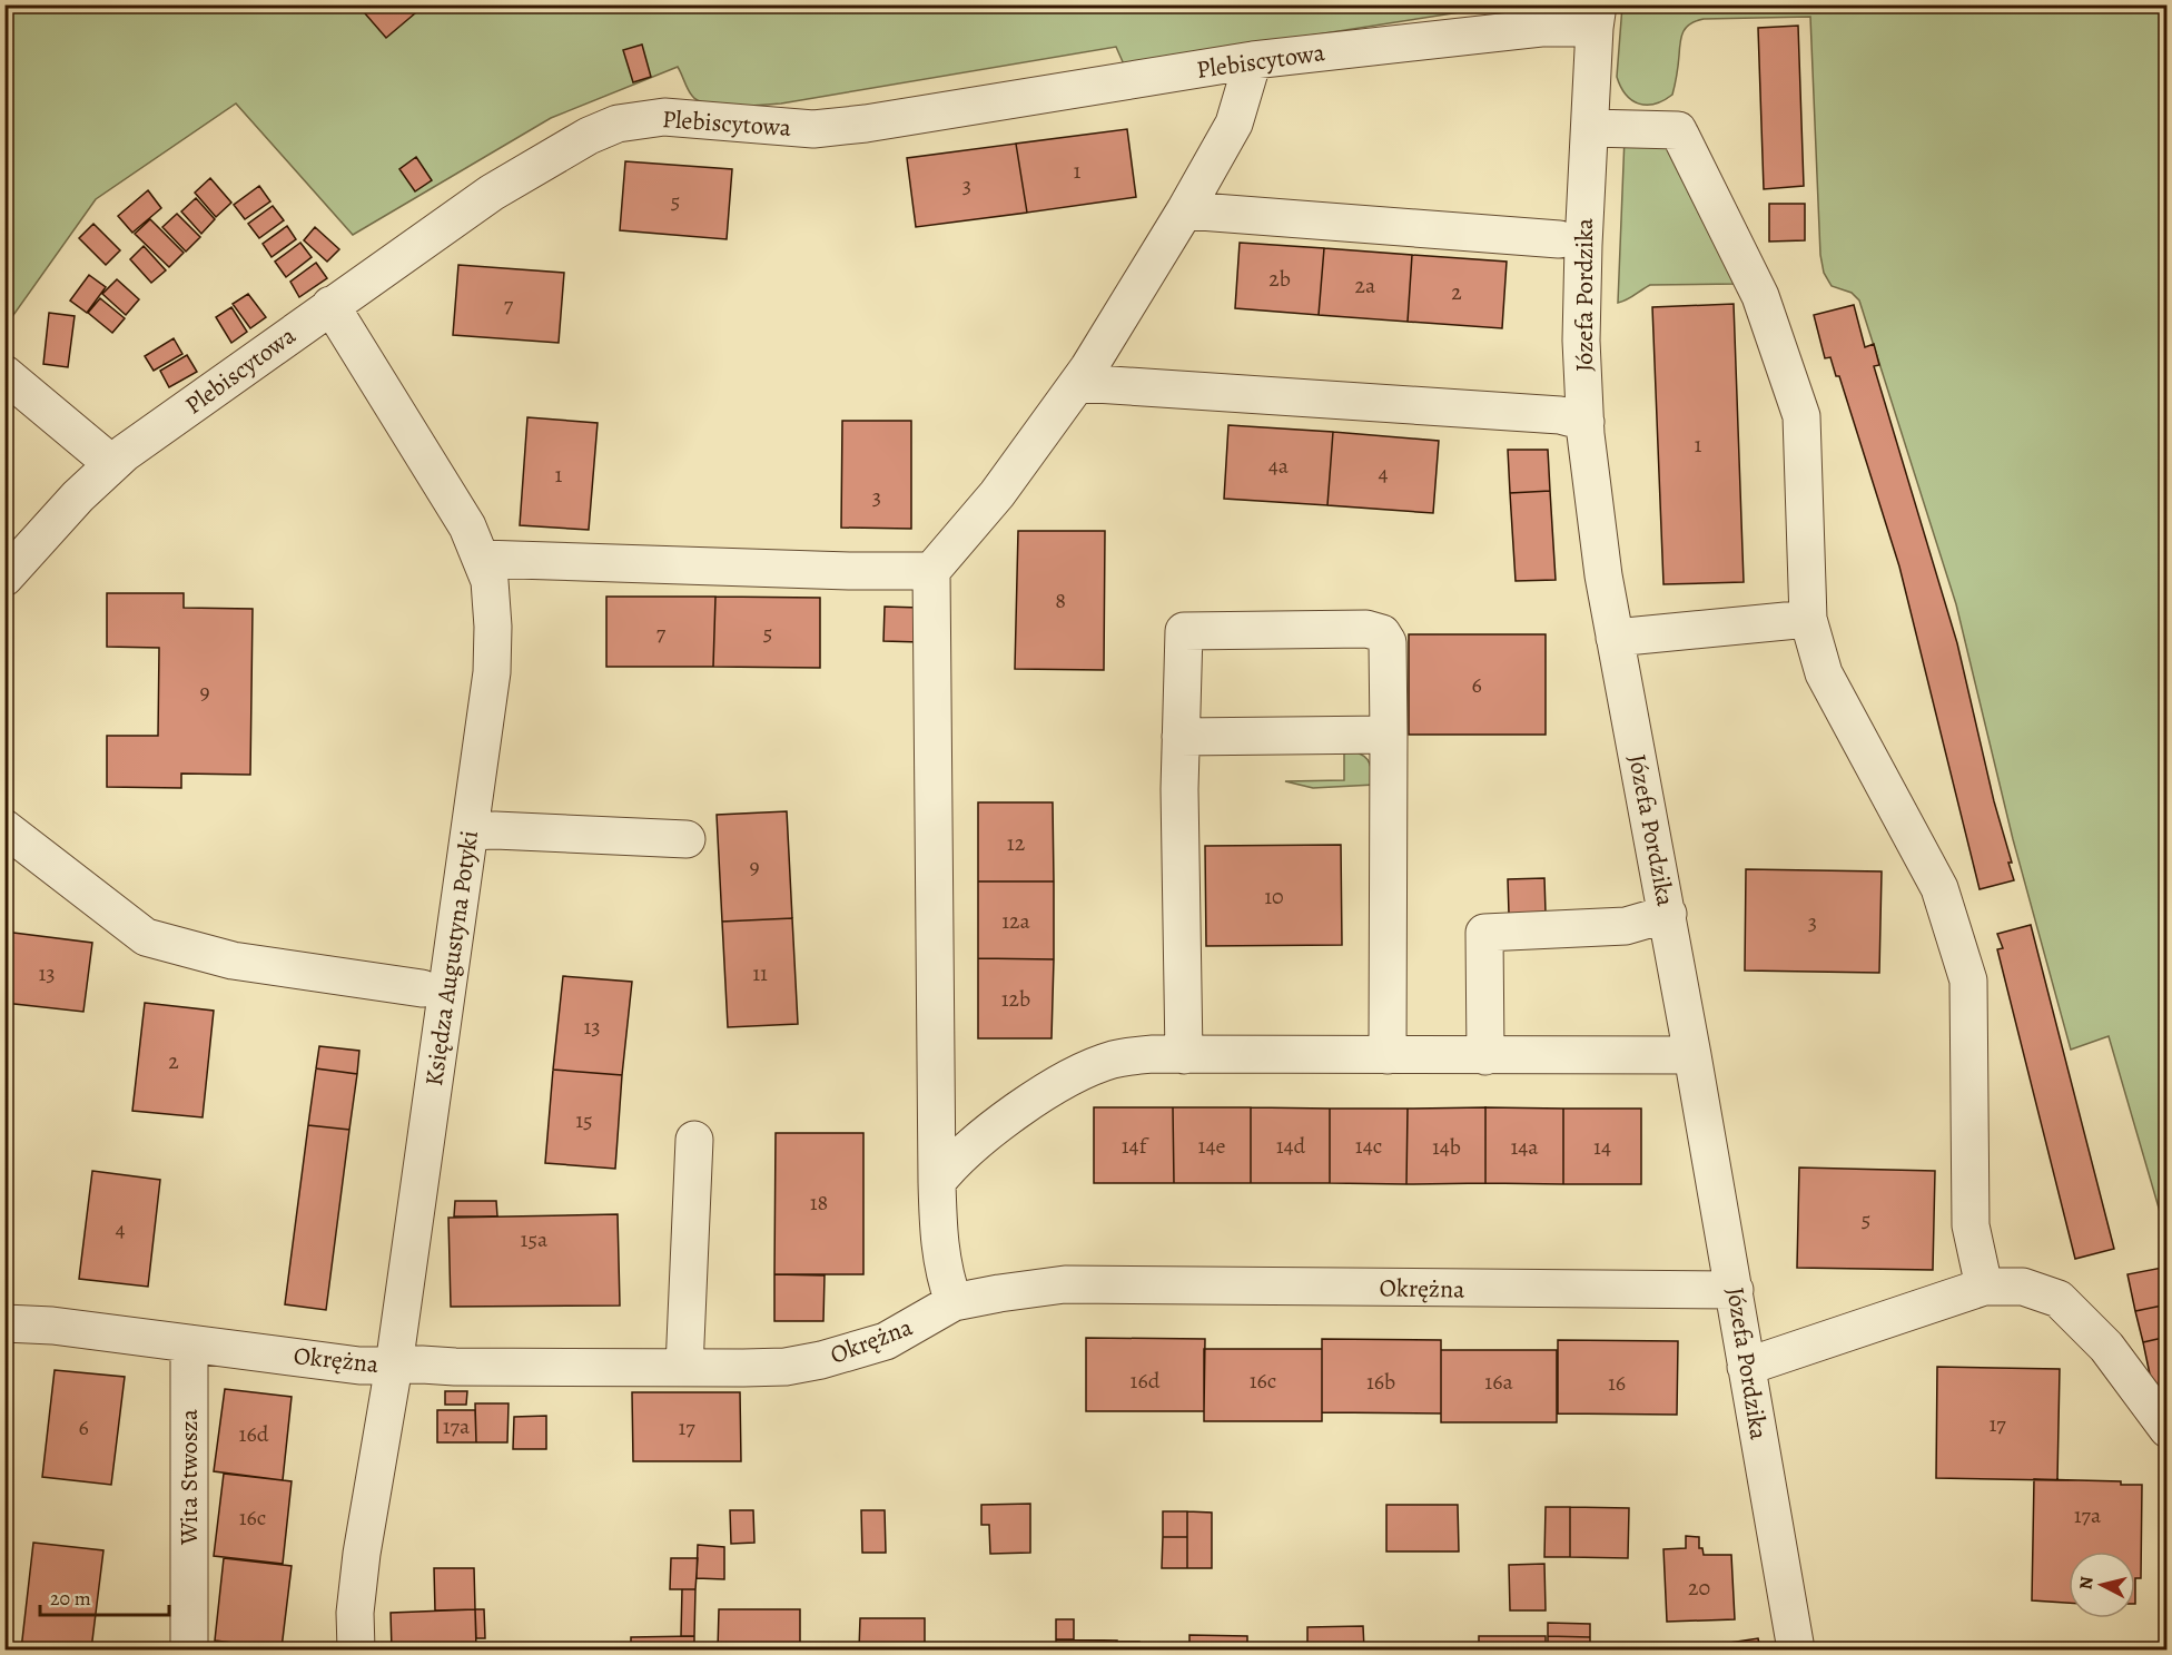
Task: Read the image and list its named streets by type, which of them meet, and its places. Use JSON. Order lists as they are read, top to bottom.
{
  "streets": {
    "street": [
      "Plebiscytowa",
      "Józefa Pordzika",
      "Księdza Augustyna Potyki",
      "Okrężna",
      "Wita Stwosza"
    ]
  },
  "crossings": [
    ["Plebiscytowa", "Józefa Pordzika"],
    ["Plebiscytowa", "Księdza Augustyna Potyki"],
    ["Józefa Pordzika", "Okrężna"],
    ["Księdza Augustyna Potyki", "Okrężna"],
    ["Okrężna", "Wita Stwosza"]
  ],
  "house_numbers": [
    "1",
    "3",
    "5",
    "2b",
    "2a",
    "2",
    "7",
    "1",
    "4a",
    "4",
    "1",
    "3",
    "8",
    "7",
    "5",
    "6",
    "9",
    "12",
    "9",
    "10",
    "12a",
    "3",
    "13",
    "11",
    "12b",
    "13",
    "2",
    "15",
    "14f",
    "14e",
    "14d",
    "14c",
    "14b",
    "14a",
    "14",
    "18",
    "5",
    "4",
    "15a",
    "16d",
    "16c",
    "16b",
    "16a",
    "16",
    "17",
    "17a",
    "6",
    "17",
    "16d",
    "17a",
    "16c",
    "20"
  ],
  "scale_bar": "20 m",
  "north": "left"
}
